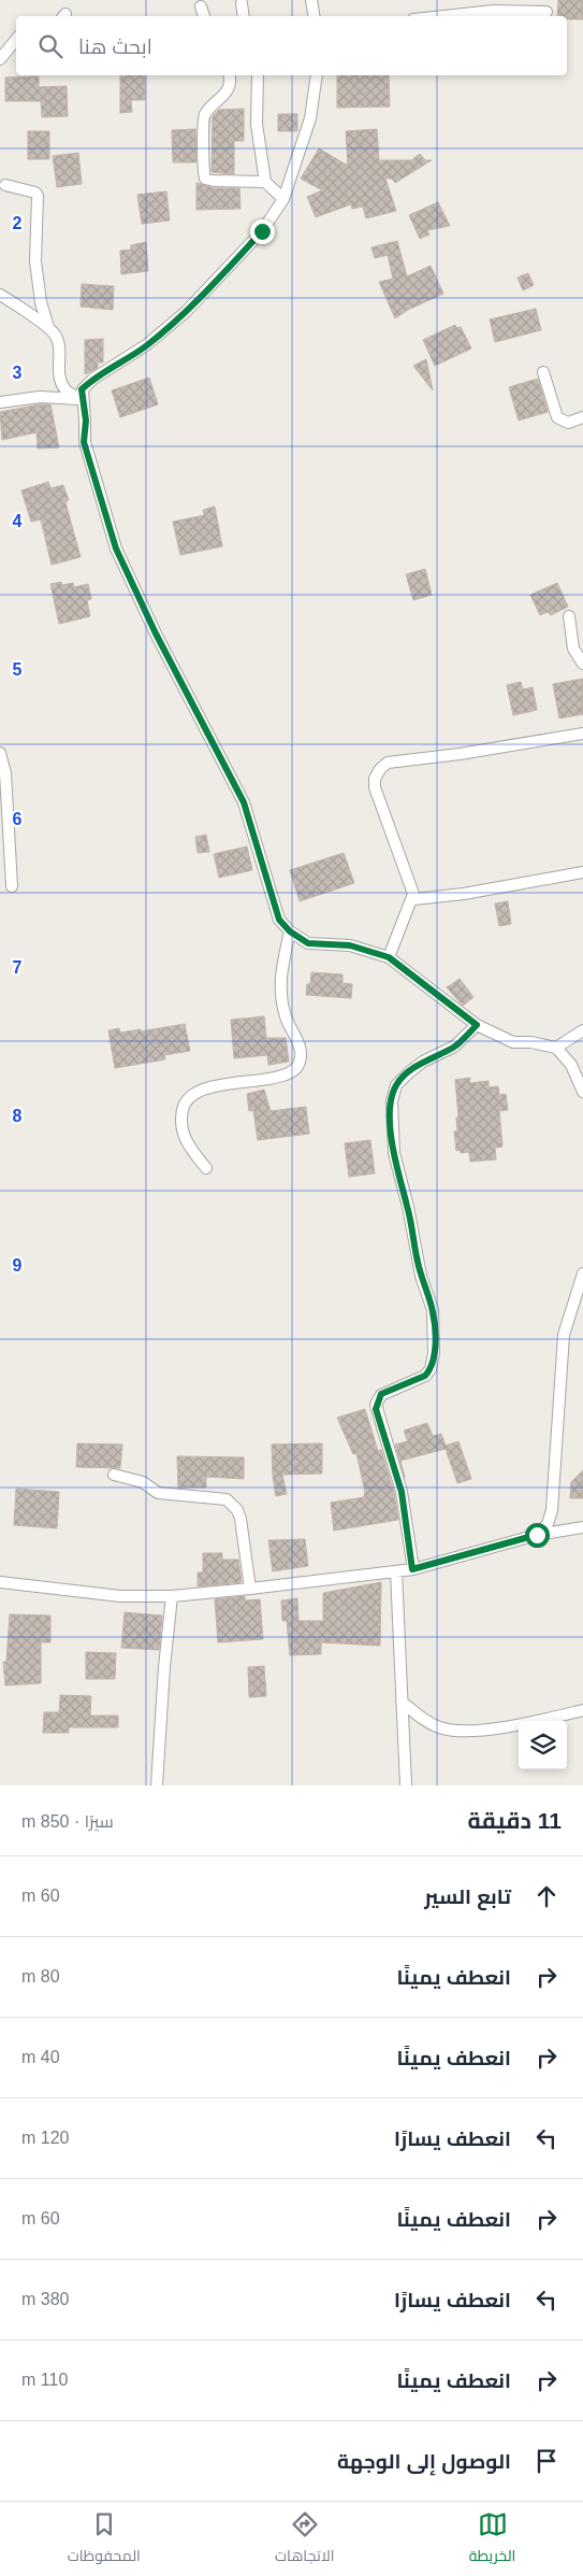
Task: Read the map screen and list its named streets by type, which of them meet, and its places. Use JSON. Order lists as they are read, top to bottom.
{
  "page": {
    "search": "ابحث هنا",
    "heading": ["11 دقيقة", "سيرًا · 850 m"],
    "list": [
      ["تابع السير", "60 m"],
      ["انعطف يمينًا", "80 m"],
      ["انعطف يمينًا", "40 m"],
      ["انعطف يسارًا", "120 m"],
      ["انعطف يمينًا", "60 m"],
      ["انعطف يسارًا", "380 m"],
      ["انعطف يمينًا", "110 m"],
      "الوصول إلى الوجهة"
    ],
    "nav": ["الخريطة", "الاتجاهات", "المحفوظات"]
  },
  "grid": {
    "rows": [
      "2",
      "3",
      "4",
      "5",
      "6",
      "7",
      "8",
      "9"
    ]
  }
}
